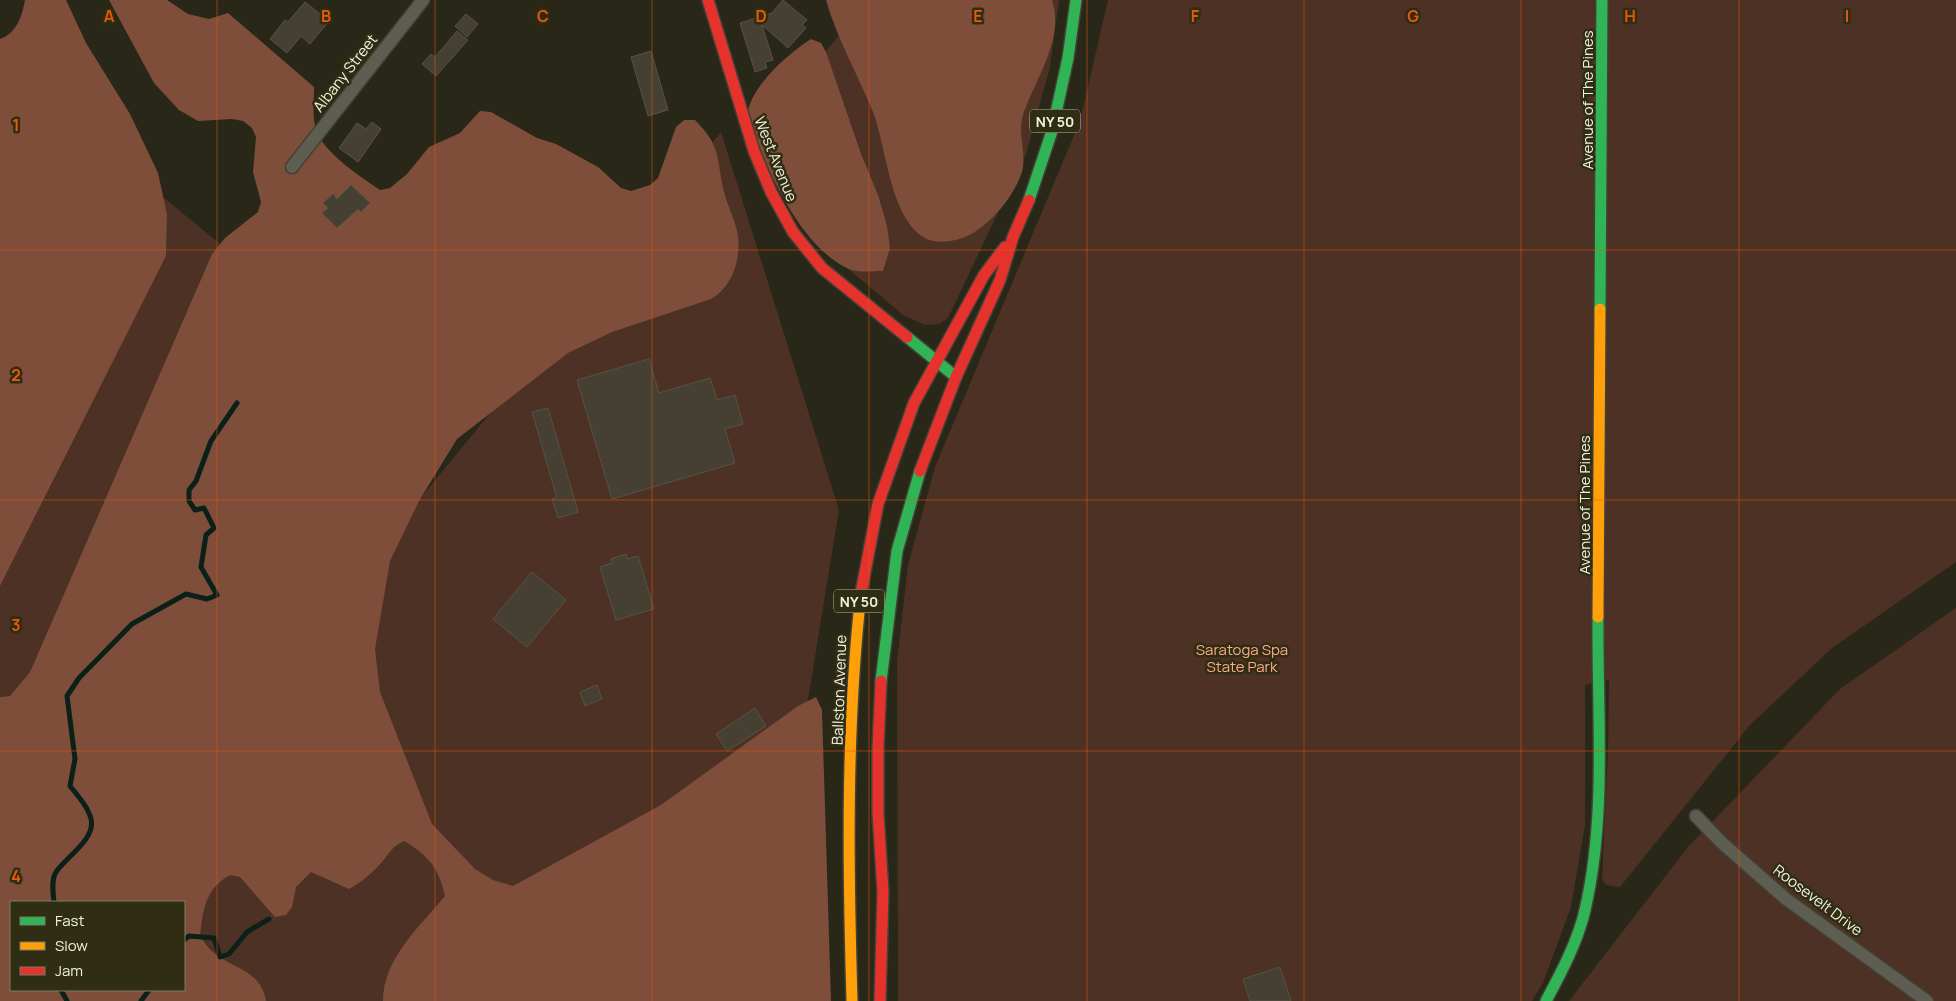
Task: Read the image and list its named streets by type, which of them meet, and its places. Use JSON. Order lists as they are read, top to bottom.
{
  "streets": {
    "main road": [
      "Avenue of The Pines",
      "NY 50",
      "West Avenue",
      "Ballston Avenue"
    ],
    "street": ["Albany Street", "Roosevelt Drive"]
  },
  "crossings": [
    ["West Avenue", "Ballston Avenue"]
  ],
  "parks": ["Saratoga Spa State Park"],
  "legend": ["Fast", "Slow", "Jam"],
  "grid": {
    "columns": [
      "A",
      "B",
      "C",
      "D",
      "E",
      "F",
      "G",
      "H",
      "I"
    ],
    "rows": [
      "1",
      "2",
      "3",
      "4"
    ]
  }
}
